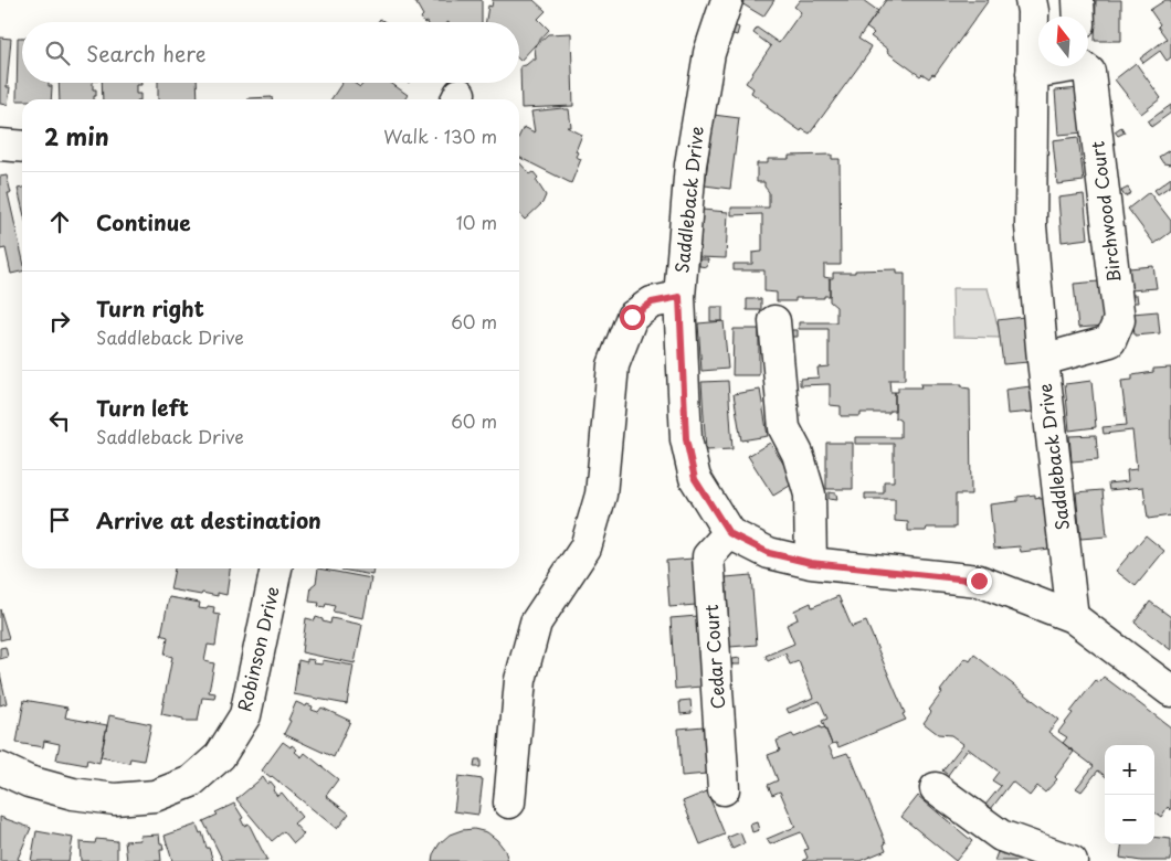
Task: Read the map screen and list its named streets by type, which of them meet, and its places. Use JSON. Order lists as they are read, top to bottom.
{
  "streets": {
    "street": [
      "Saddleback Drive",
      "Birchwood Court",
      "Robinson Drive",
      "Cedar Court"
    ]
  },
  "crossings": [
    ["Saddleback Drive", "Birchwood Court"],
    ["Saddleback Drive", "Cedar Court"]
  ],
  "north": "top",
  "page": {
    "search": "Search here",
    "heading": ["2 min", "Walk · 130 m"],
    "list": [
      ["Continue", "10 m"],
      ["Turn right", "Saddleback Drive", "60 m"],
      ["Turn left", "Saddleback Drive", "60 m"],
      "Arrive at destination"
    ],
    "map_buttons": ["+", "−"]
  }
}
